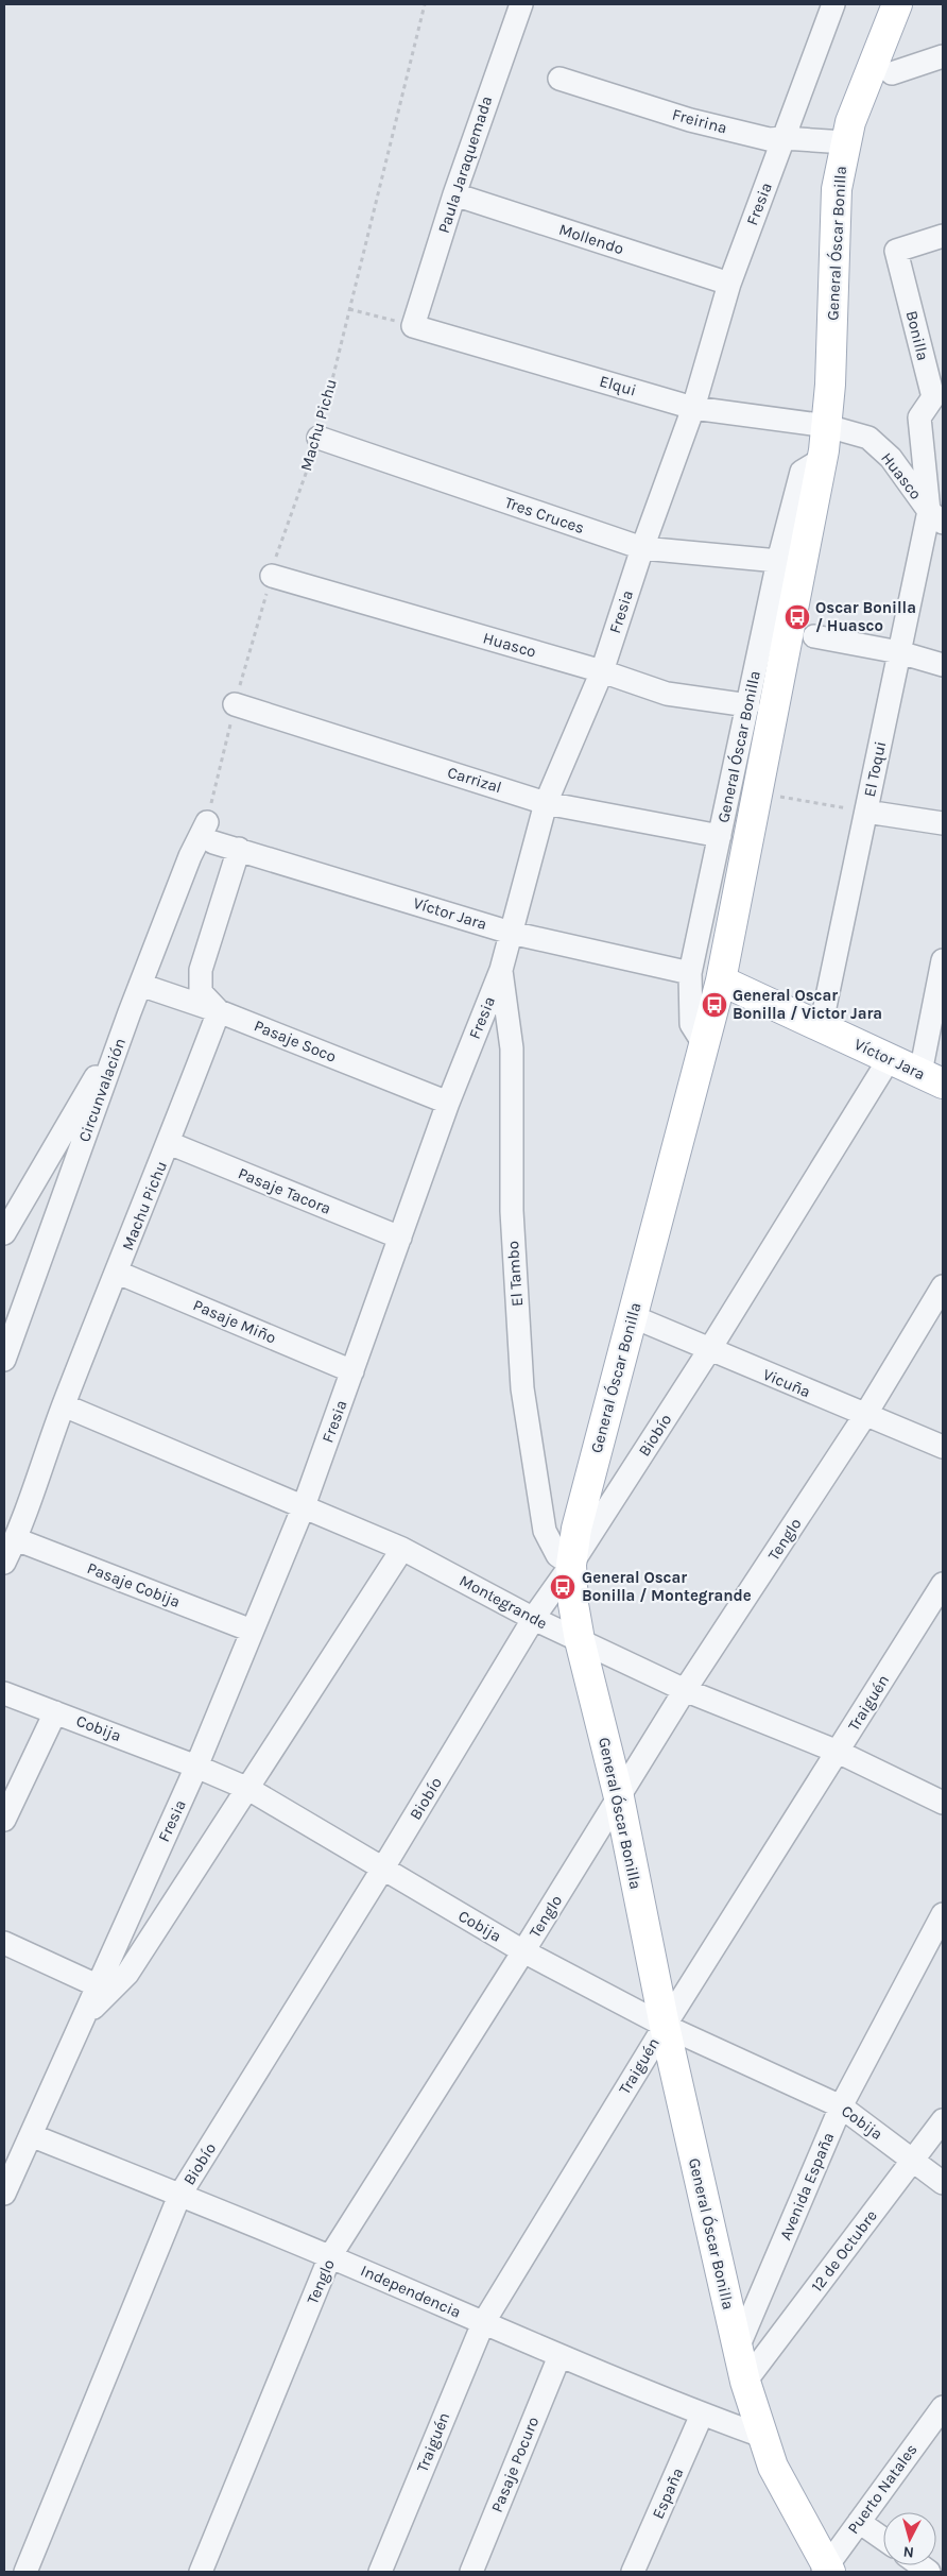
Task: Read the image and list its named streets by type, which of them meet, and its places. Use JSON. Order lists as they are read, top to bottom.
{
  "streets": {
    "main road": ["General Óscar Bonilla", "Víctor Jara"],
    "street": [
      "Freirina",
      "Paula Jaraquemada",
      "Fresia",
      "Mollendo",
      "Bonilla",
      "Elqui",
      "Machu Pichu",
      "Huasco",
      "Tres Cruces",
      "El Toqui",
      "Carrizal",
      "Pasaje Soco",
      "Circunvalación",
      "Pasaje Tacora",
      "El Tambo",
      "Pasaje Miño",
      "Vicuña",
      "Biobío",
      "Tenglo",
      "Pasaje Cobija",
      "Montegrande",
      "Traiguén",
      "Cobija",
      "Avenida España",
      "12 de Octubre",
      "Independencia",
      "Pasaje Pocuro",
      "Puerto Natales",
      "España"
    ]
  },
  "crossings": [
    ["Freirina", "Fresia"],
    ["Freirina", "General Óscar Bonilla"],
    ["Paula Jaraquemada", "Mollendo"],
    ["Paula Jaraquemada", "Elqui"],
    ["Fresia", "Mollendo"],
    ["Fresia", "Elqui"],
    ["Fresia", "Huasco"],
    ["Fresia", "Tres Cruces"],
    ["Fresia", "Carrizal"],
    ["Fresia", "Víctor Jara"],
    ["Fresia", "Pasaje Soco"],
    ["Fresia", "Pasaje Tacora"],
    ["Fresia", "El Tambo"],
    ["Fresia", "Pasaje Miño"],
    ["Fresia", "Pasaje Cobija"],
    ["Fresia", "Montegrande"],
    ["Fresia", "Cobija"],
    ["Fresia", "Independencia"],
    ["General Óscar Bonilla", "Elqui"],
    ["General Óscar Bonilla", "Huasco"],
    ["General Óscar Bonilla", "Tres Cruces"],
    ["General Óscar Bonilla", "Carrizal"],
    ["General Óscar Bonilla", "Víctor Jara"],
    ["General Óscar Bonilla", "El Tambo"],
    ["General Óscar Bonilla", "Vicuña"],
    ["General Óscar Bonilla", "Biobío"],
    ["General Óscar Bonilla", "Tenglo"],
    ["General Óscar Bonilla", "Montegrande"],
    ["General Óscar Bonilla", "Traiguén"],
    ["General Óscar Bonilla", "Cobija"],
    ["General Óscar Bonilla", "Avenida España"],
    ["General Óscar Bonilla", "12 de Octubre"],
    ["General Óscar Bonilla", "Independencia"],
    ["General Óscar Bonilla", "Puerto Natales"],
    ["Bonilla", "Huasco"],
    ["Bonilla", "El Toqui"],
    ["Elqui", "Huasco"],
    ["Machu Pichu", "Huasco"],
    ["Machu Pichu", "Tres Cruces"],
    ["Machu Pichu", "Carrizal"],
    ["Machu Pichu", "Víctor Jara"],
    ["Machu Pichu", "Pasaje Soco"],
    ["Machu Pichu", "Circunvalación"],
    ["Machu Pichu", "Pasaje Tacora"],
    ["Machu Pichu", "Pasaje Miño"],
    ["Machu Pichu", "Pasaje Cobija"],
    ["Machu Pichu", "Montegrande"],
    ["Huasco", "El Toqui"],
    ["El Toqui", "Víctor Jara"],
    ["Víctor Jara", "Circunvalación"],
    ["Víctor Jara", "Biobío"],
    ["Pasaje Soco", "Circunvalación"],
    ["El Tambo", "Biobío"],
    ["Vicuña", "Biobío"],
    ["Vicuña", "Tenglo"],
    ["Biobío", "Montegrande"],
    ["Biobío", "Cobija"],
    ["Biobío", "Independencia"],
    ["Tenglo", "Montegrande"],
    ["Tenglo", "Cobija"],
    ["Tenglo", "Independencia"],
    ["Montegrande", "Traiguén"],
    ["Traiguén", "Cobija"],
    ["Traiguén", "Independencia"],
    ["Cobija", "Avenida España"],
    ["Cobija", "12 de Octubre"],
    ["Independencia", "Pasaje Pocuro"],
    ["Independencia", "España"]
  ],
  "places": {
    "bus stop": ["Oscar Bonilla / Huasco", "General Oscar Bonilla / Victor Jara", "General Oscar Bonilla / Montegrande"]
  },
  "north": "bottom"
}
